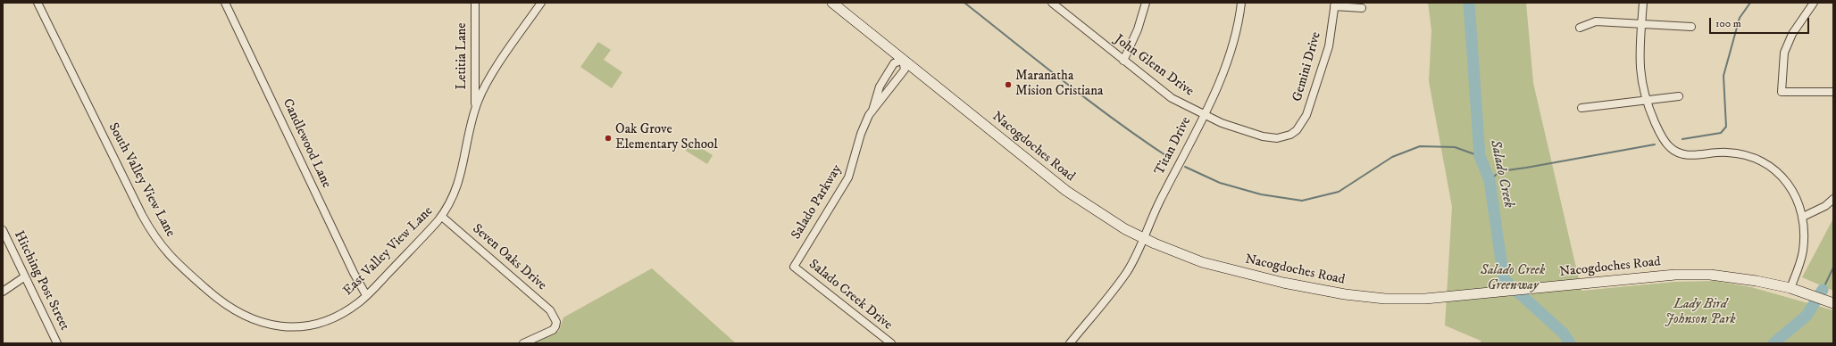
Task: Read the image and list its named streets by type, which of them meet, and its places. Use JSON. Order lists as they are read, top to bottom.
{
  "streets": {
    "main road": ["Nacogdoches Road"],
    "street": [
      "Letitia Lane",
      "John Glenn Drive",
      "Gemini Drive",
      "Candlewood Lane",
      "Titan Drive",
      "South Valley View Lane",
      "Salado Parkway",
      "East Valley View Lane",
      "Seven Oaks Drive",
      "Hitching Post Street",
      "Salado Creek Drive"
    ]
  },
  "crossings": [
    ["Letitia Lane", "East Valley View Lane"],
    ["John Glenn Drive", "Gemini Drive"],
    ["John Glenn Drive", "Titan Drive"],
    ["Candlewood Lane", "East Valley View Lane"],
    ["Titan Drive", "Nacogdoches Road"],
    ["Nacogdoches Road", "Salado Parkway"],
    ["South Valley View Lane", "East Valley View Lane"],
    ["Salado Parkway", "Salado Creek Drive"],
    ["East Valley View Lane", "Seven Oaks Drive"]
  ],
  "water": ["Salado Creek"],
  "parks": ["Salado Creek Greenway", "Lady Bird Johnson Park"],
  "places": ["Maranatha Mision Cristiana", "Oak Grove Elementary School"],
  "scale_bar": "100 m"
}
